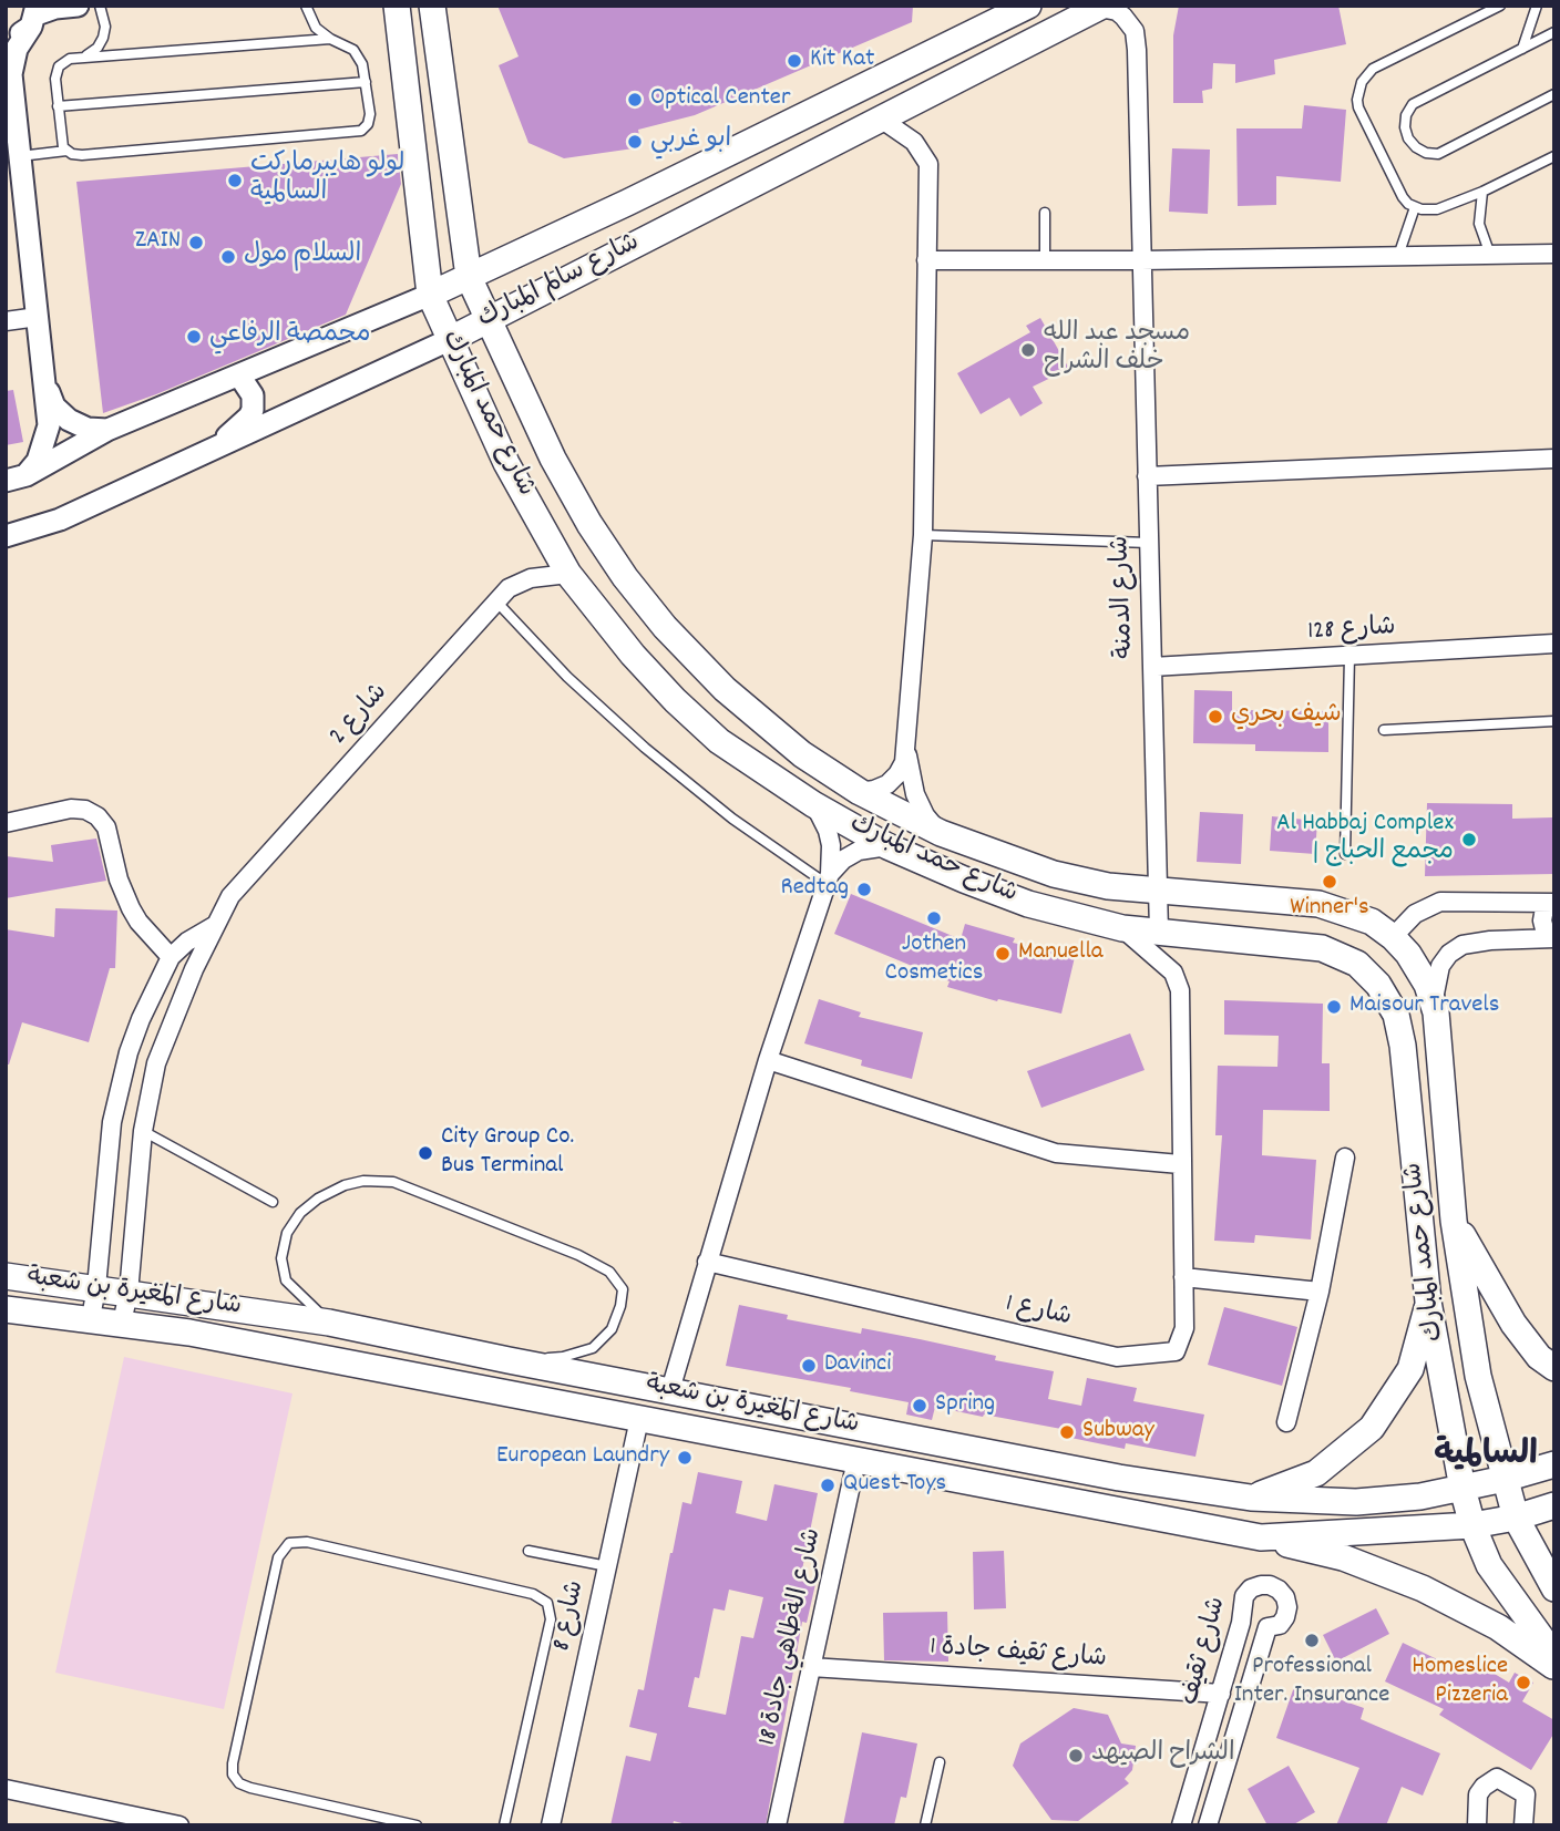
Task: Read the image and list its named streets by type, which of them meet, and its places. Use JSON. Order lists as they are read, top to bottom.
{
  "streets": {
    "main road": ["شارع سالم المبارك", "شارع حمد المبارك", "شارع المغيرة بن شعبة"],
    "street": [
      "شارع الدمنة",
      "شارع 128",
      "شارع 2",
      "شارع 1",
      "شارع 8",
      "شارع الةطاهي جادة 18",
      "شارع ثقيف",
      "شارع ثقيف جادة 1"
    ]
  },
  "crossings": [
    ["شارع سالم المبارك", "شارع حمد المبارك"],
    ["شارع سالم المبارك", "شارع الدمنة"],
    ["شارع حمد المبارك", "شارع الدمنة"],
    ["شارع حمد المبارك", "شارع 2"],
    ["شارع حمد المبارك", "شارع المغيرة بن شعبة"],
    ["شارع حمد المبارك", "شارع 1"],
    ["شارع الدمنة", "شارع 128"],
    ["شارع 2", "شارع المغيرة بن شعبة"],
    ["شارع المغيرة بن شعبة", "شارع 8"],
    ["شارع المغيرة بن شعبة", "شارع الةطاهي جادة 18"],
    ["شارع الةطاهي جادة 18", "شارع ثقيف جادة 1"],
    ["شارع ثقيف", "شارع ثقيف جادة 1"]
  ],
  "districts": ["السالمية"],
  "places": [
    "Kit Kat",
    "Optical Center",
    "ابو غربي",
    "لولو هايبرماركت السالمية",
    "ZAIN",
    "السلام مول",
    "محمصة الرفاعي",
    "مسجد عبد الله خلف الشراح",
    "شيف بحري",
    "Al Habbaj Complex | مجمع الحباج",
    "Winner's",
    "Redtag",
    "Jothen Cosmetics",
    "Manuella",
    "Maisour Travels",
    "City Group Co. Bus Terminal",
    "Davinci",
    "Spring",
    "Subway",
    "European Laundry",
    "Quest Toys",
    "Professional Inter. Insurance",
    "Homeslice Pizzeria",
    "الشراح الصيهد"
  ]
}
